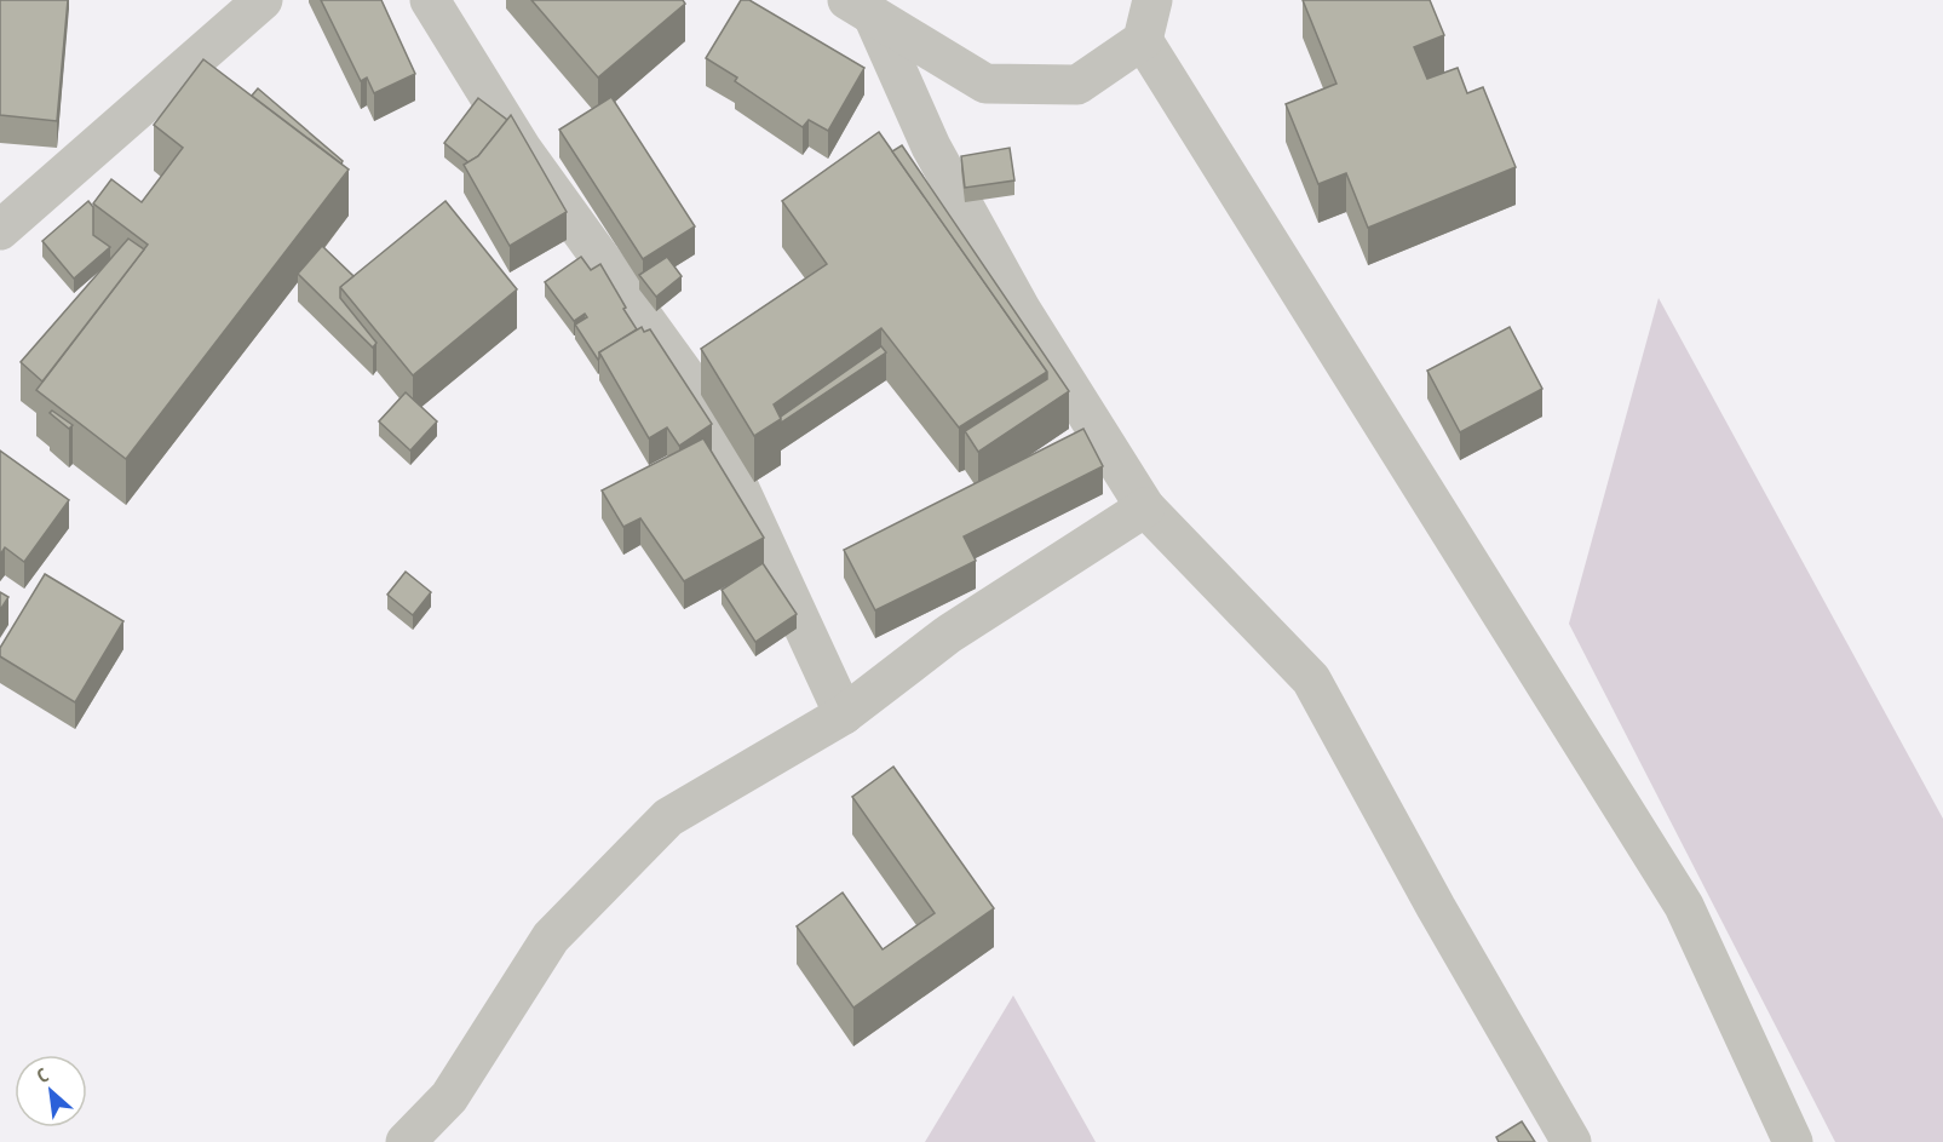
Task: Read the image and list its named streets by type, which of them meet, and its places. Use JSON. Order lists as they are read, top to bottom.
{
  "north": "top left"
}
